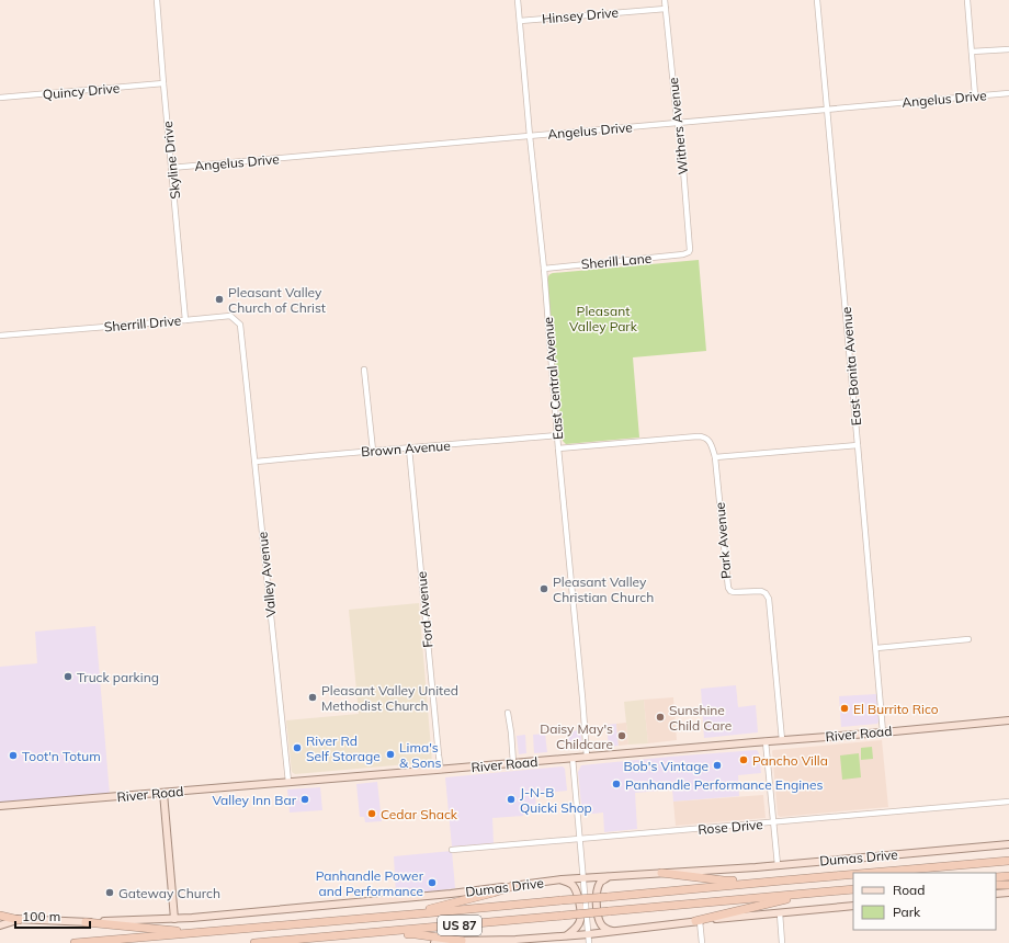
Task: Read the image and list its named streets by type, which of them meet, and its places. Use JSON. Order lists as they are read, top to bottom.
{
  "streets": {
    "highway": ["US 87"],
    "main road": ["River Road", "Dumas Drive"],
    "street": [
      "Hinsey Drive",
      "Quincy Drive",
      "Angelus Drive",
      "Withers Avenue",
      "Skyline Drive",
      "Sherill Lane",
      "Sherrill Drive",
      "East Bonita Avenue",
      "East Central Avenue",
      "Brown Avenue",
      "Park Avenue",
      "Valley Avenue",
      "Ford Avenue",
      "Rose Drive"
    ]
  },
  "crossings": [
    ["Hinsey Drive", "Withers Avenue"],
    ["Hinsey Drive", "East Central Avenue"],
    ["Quincy Drive", "Skyline Drive"],
    ["Angelus Drive", "Withers Avenue"],
    ["Angelus Drive", "Skyline Drive"],
    ["Angelus Drive", "East Bonita Avenue"],
    ["Angelus Drive", "East Central Avenue"],
    ["Withers Avenue", "Sherill Lane"],
    ["Skyline Drive", "Sherrill Drive"],
    ["Sherill Lane", "East Central Avenue"],
    ["Sherrill Drive", "Valley Avenue"],
    ["East Bonita Avenue", "River Road"],
    ["East Central Avenue", "Brown Avenue"],
    ["East Central Avenue", "Park Avenue"],
    ["East Central Avenue", "River Road"],
    ["Brown Avenue", "Valley Avenue"],
    ["Brown Avenue", "Ford Avenue"],
    ["Park Avenue", "River Road"],
    ["Valley Avenue", "River Road"],
    ["Ford Avenue", "River Road"]
  ],
  "parks": ["Pleasant Valley Park"],
  "places": [
    "Pleasant Valley Church of Christ",
    "Pleasant Valley Christian Church",
    "Truck parking",
    "Pleasant Valley United Methodist Church",
    "El Burrito Rico",
    "Sunshine Child Care",
    "Daisy May's Childcare",
    "River Rd Self Storage",
    "Lima's & Sons",
    "Toot'n Totum",
    "Pancho Villa",
    "Bob's Vintage",
    "Panhandle Performance Engines",
    "Valley Inn Bar",
    "J-N-B Quicki Shop",
    "Cedar Shack",
    "Panhandle Power and Performance",
    "Gateway Church"
  ],
  "legend": ["Road", "Park"],
  "scale_bar": "100 m"
}
